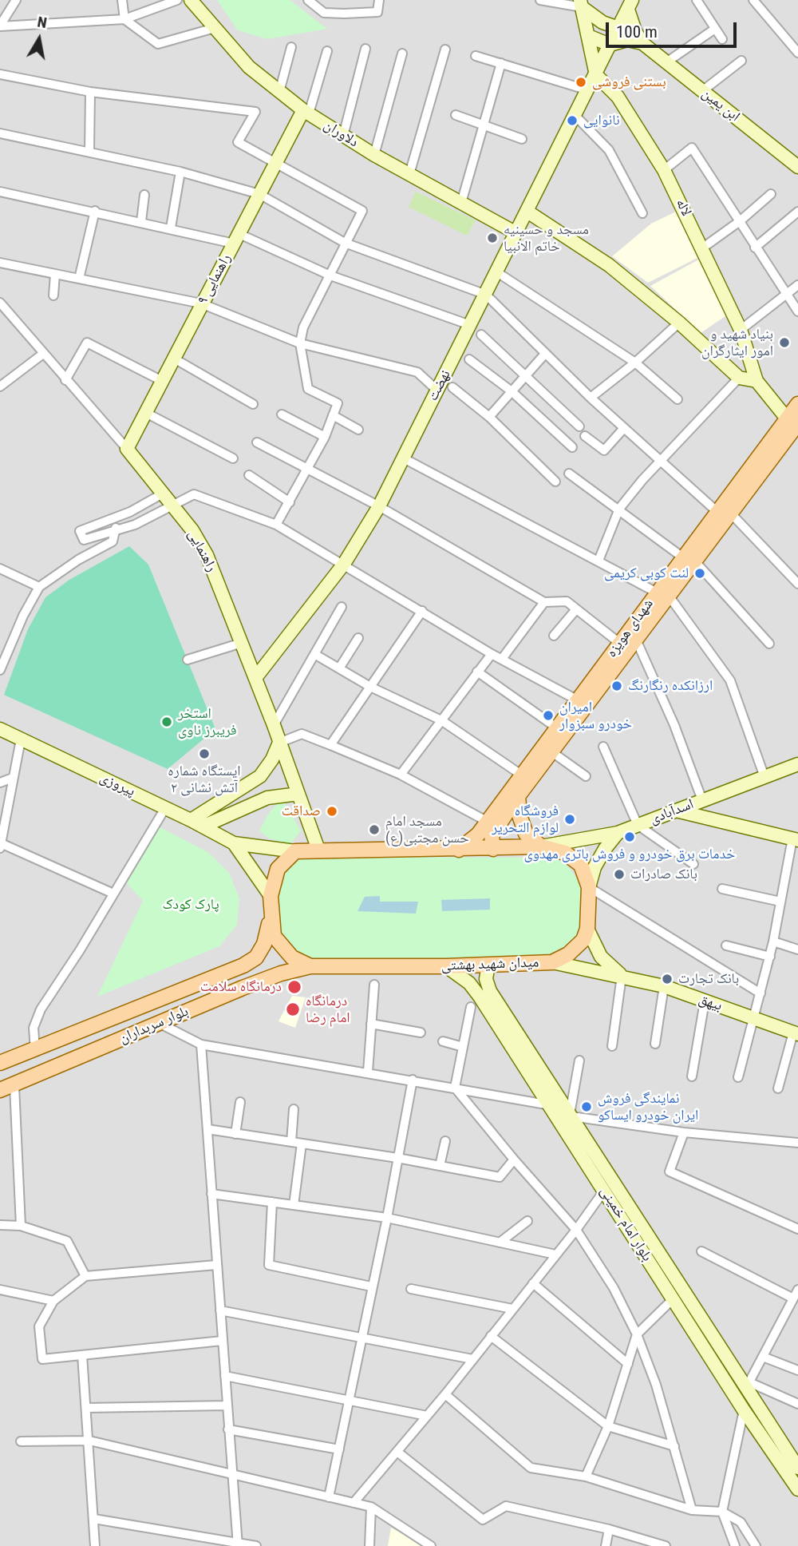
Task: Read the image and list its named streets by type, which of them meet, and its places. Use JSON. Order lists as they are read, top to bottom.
{
  "streets": {
    "main road": ["شهدای هویزه", "میدان شهید بهشتی", "بلوار سربداران"],
    "street": [
      "ابن یمین",
      "دلاوران",
      "لاله",
      "راهنمایی ۹",
      "نهضت",
      "راهنمایی",
      "پیروزی",
      "اسدآبادی",
      "بیهق",
      "بلوار امام خمینی"
    ]
  },
  "crossings": [
    ["دلاوران", "راهنمایی ۹"],
    ["دلاوران", "نهضت"],
    ["لاله", "نهضت"],
    ["لاله", "شهدای هویزه"],
    ["راهنمایی ۹", "راهنمایی"],
    ["نهضت", "راهنمایی"],
    ["میدان شهید بهشتی", "بیهق"],
    ["میدان شهید بهشتی", "بلوار سربداران"],
    ["میدان شهید بهشتی", "بلوار امام خمینی"]
  ],
  "parks": ["پارک کودک"],
  "places": [
    "بستنی فروشی",
    "نانوایی",
    "مسجد و حسینیه خاتم الانبیا",
    "بنیاد شهید و امور ایثارگران",
    "لنت کوبی کریمی",
    "ارزانکده رنگارنگ",
    "امیران خودرو سبزوار",
    "استخر فریبرز ناوی",
    "ایستگاه شماره ۲ آتش نشانی",
    "صداقت",
    "فروشگاه لوازم التحریر",
    "مسجد امام حسن مجتبی(ع)",
    "خدمات برق خودرو و فروش باتری مهدوی",
    "بانک صادرات",
    "بانک تجارت",
    "درمانگاه سلامت",
    "درمانگاه امام رضا",
    "نمایندگی فروش ایران خودرو ایساکو"
  ],
  "scale_bar": "100 m",
  "north": "top"
}
